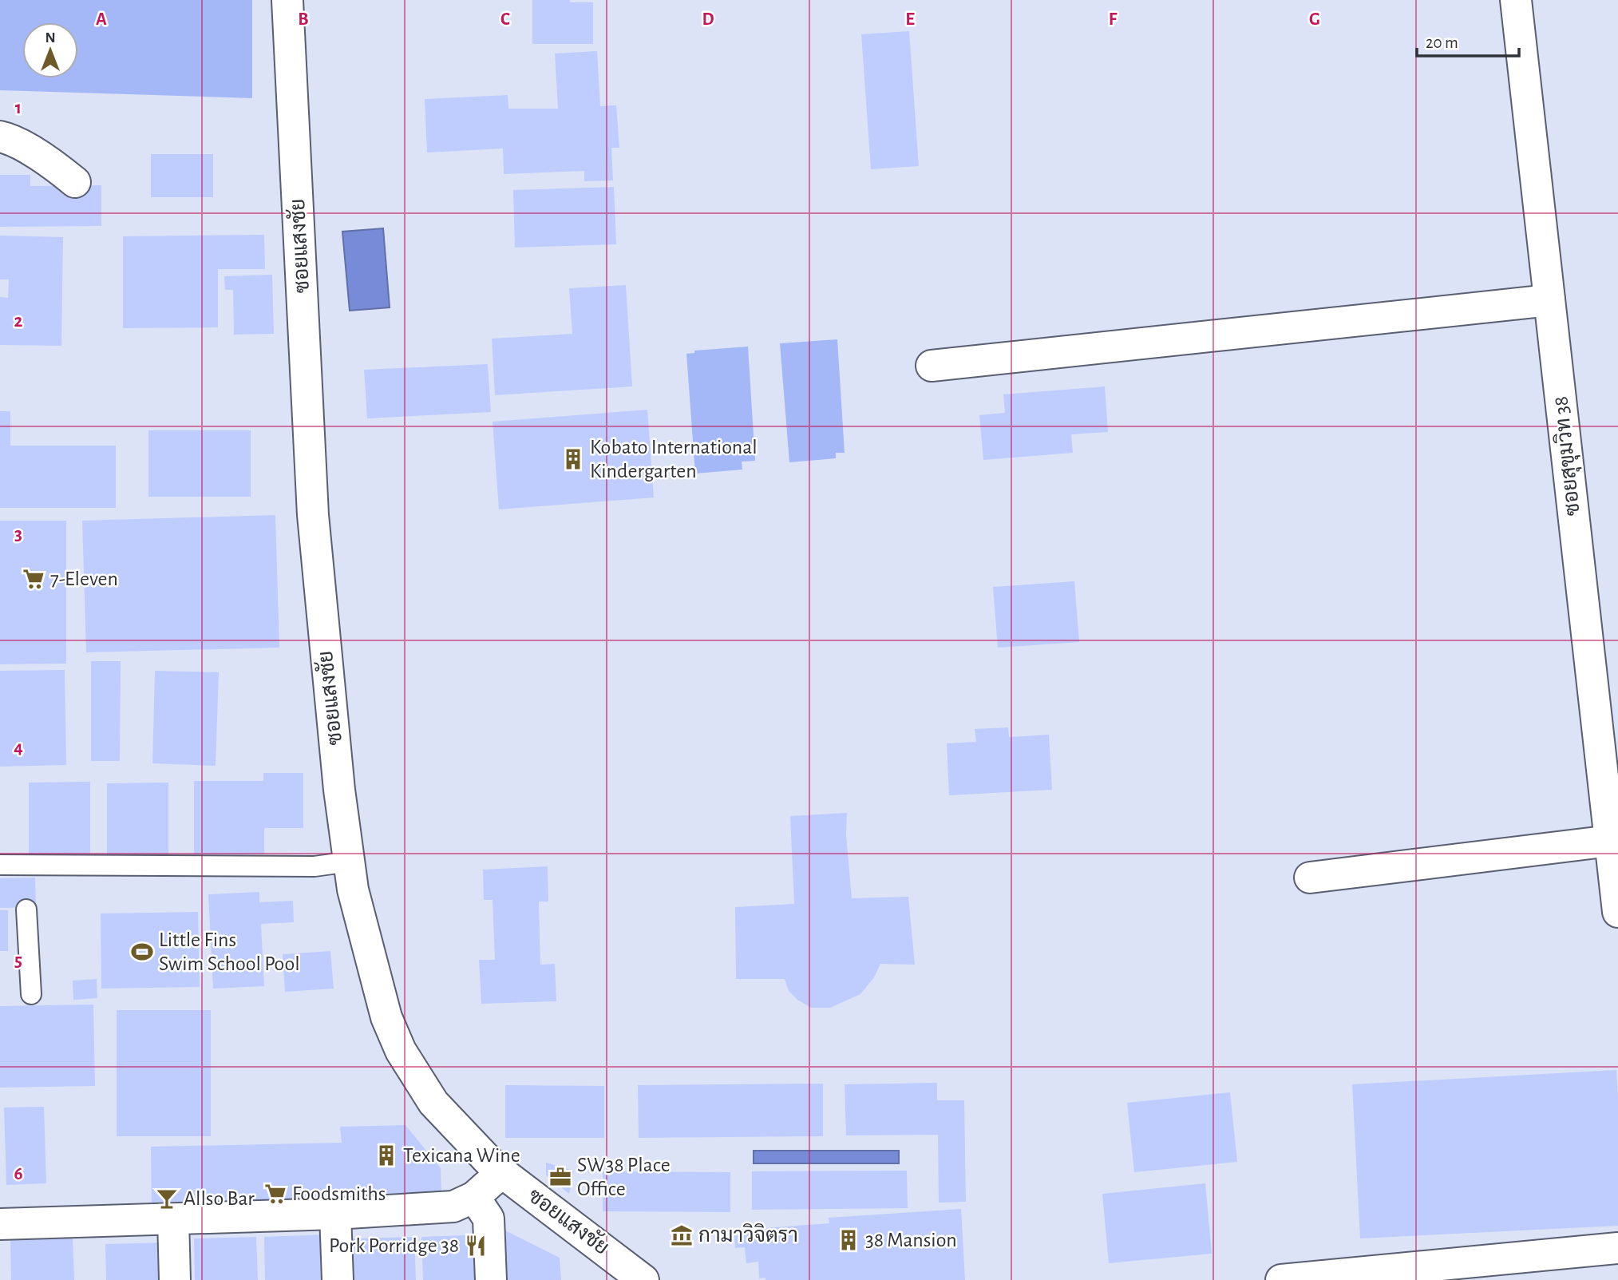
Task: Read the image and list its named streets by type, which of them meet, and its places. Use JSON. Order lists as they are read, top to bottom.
{
  "streets": {
    "street": ["ซอยแสงชัย", "ซอยสุขุมวิท 38"]
  },
  "places": {
    "building": ["Kobato International Kindergarten", "Texicana Wine", "38 Mansion"],
    "supermarket": ["7-Eleven", "Foodsmiths"],
    "sports": ["Little Fins Swim School Pool"],
    "office": ["SW38 Place Office"],
    "bar": ["Allso Bar"],
    "museum": ["กามาวิจิตรา"],
    "restaurant": ["Pork Porridge 38"]
  },
  "scale_bar": "20 m",
  "north": "top",
  "grid": {
    "columns": [
      "A",
      "B",
      "C",
      "D",
      "E",
      "F",
      "G"
    ],
    "rows": [
      "1",
      "2",
      "3",
      "4",
      "5",
      "6"
    ]
  }
}
